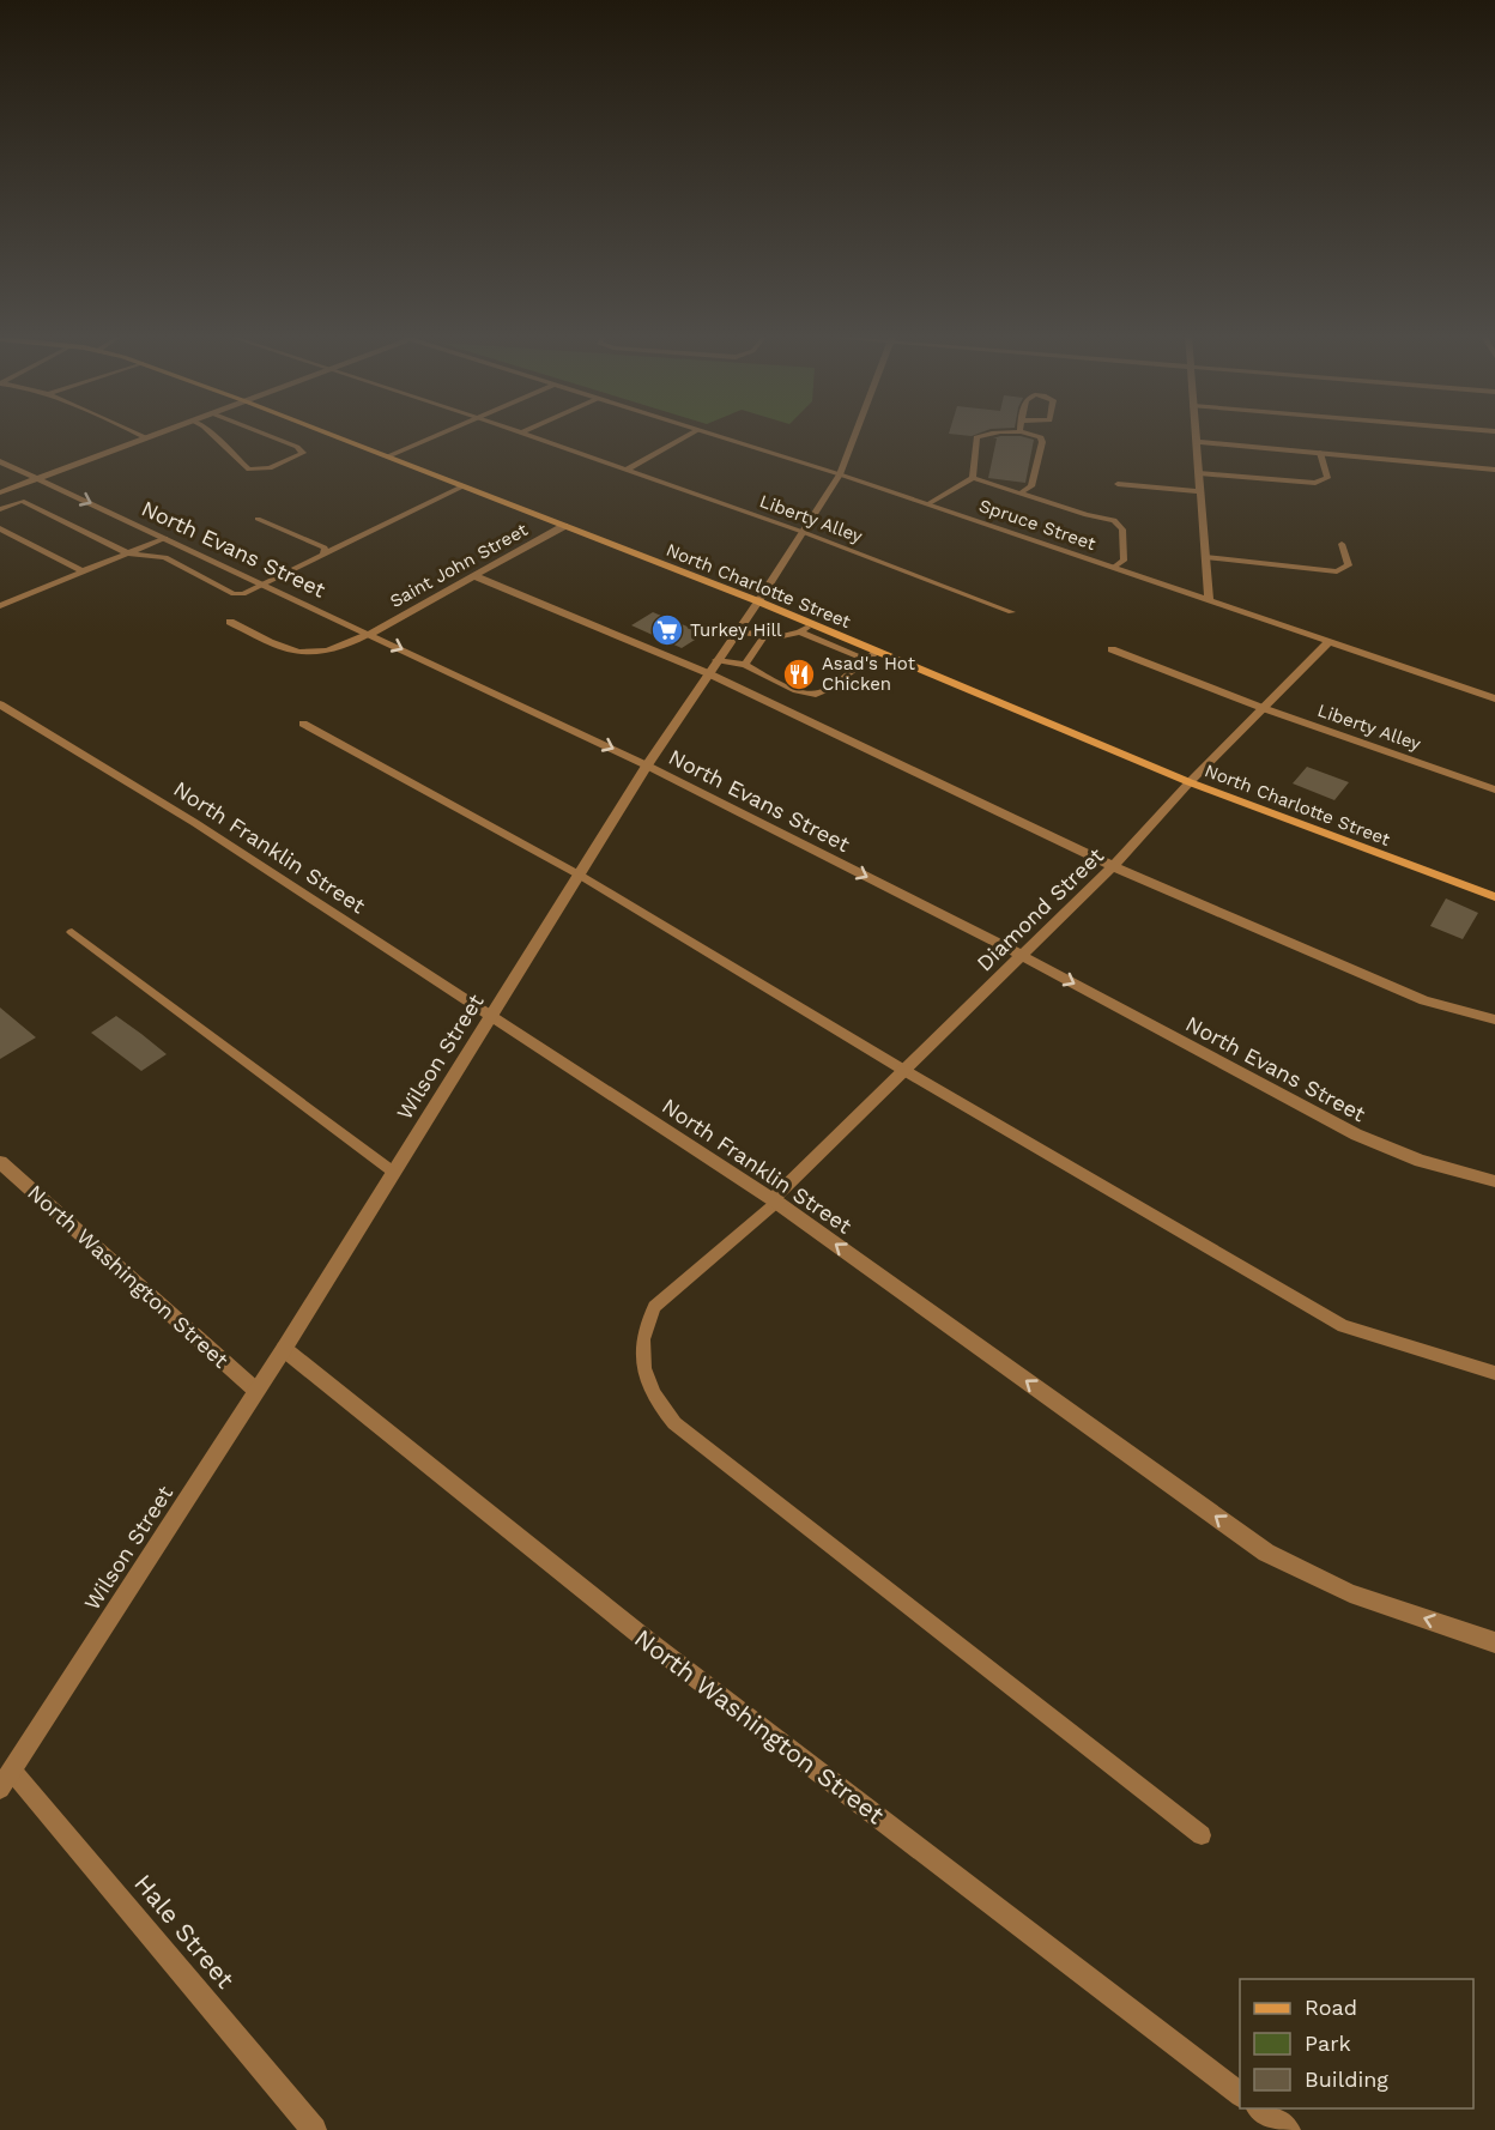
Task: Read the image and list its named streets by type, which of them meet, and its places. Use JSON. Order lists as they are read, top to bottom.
{
  "streets": {
    "main road": ["North Charlotte Street"],
    "street": [
      "Spruce Street",
      "North Evans Street",
      "Saint John Street",
      "North Franklin Street",
      "Diamond Street",
      "Wilson Street",
      "North Washington Street",
      "Hale Street"
    ],
    "lane": ["Liberty Alley"]
  },
  "crossings": [
    ["Liberty Alley", "Diamond Street"],
    ["Liberty Alley", "Wilson Street"],
    ["Spruce Street", "Diamond Street"],
    ["Spruce Street", "Wilson Street"],
    ["North Evans Street", "Saint John Street"],
    ["North Evans Street", "Diamond Street"],
    ["North Evans Street", "Wilson Street"],
    ["Saint John Street", "North Charlotte Street"],
    ["North Charlotte Street", "Diamond Street"],
    ["North Charlotte Street", "Wilson Street"],
    ["North Franklin Street", "Diamond Street"],
    ["North Franklin Street", "Wilson Street"],
    ["Wilson Street", "North Washington Street"],
    ["Wilson Street", "Hale Street"]
  ],
  "one_way": ["North Franklin Street"],
  "places": {
    "supermarket": ["Turkey Hill"],
    "restaurant": ["Asad's Hot Chicken"]
  },
  "legend": ["Road", "Park", "Building"]
}
